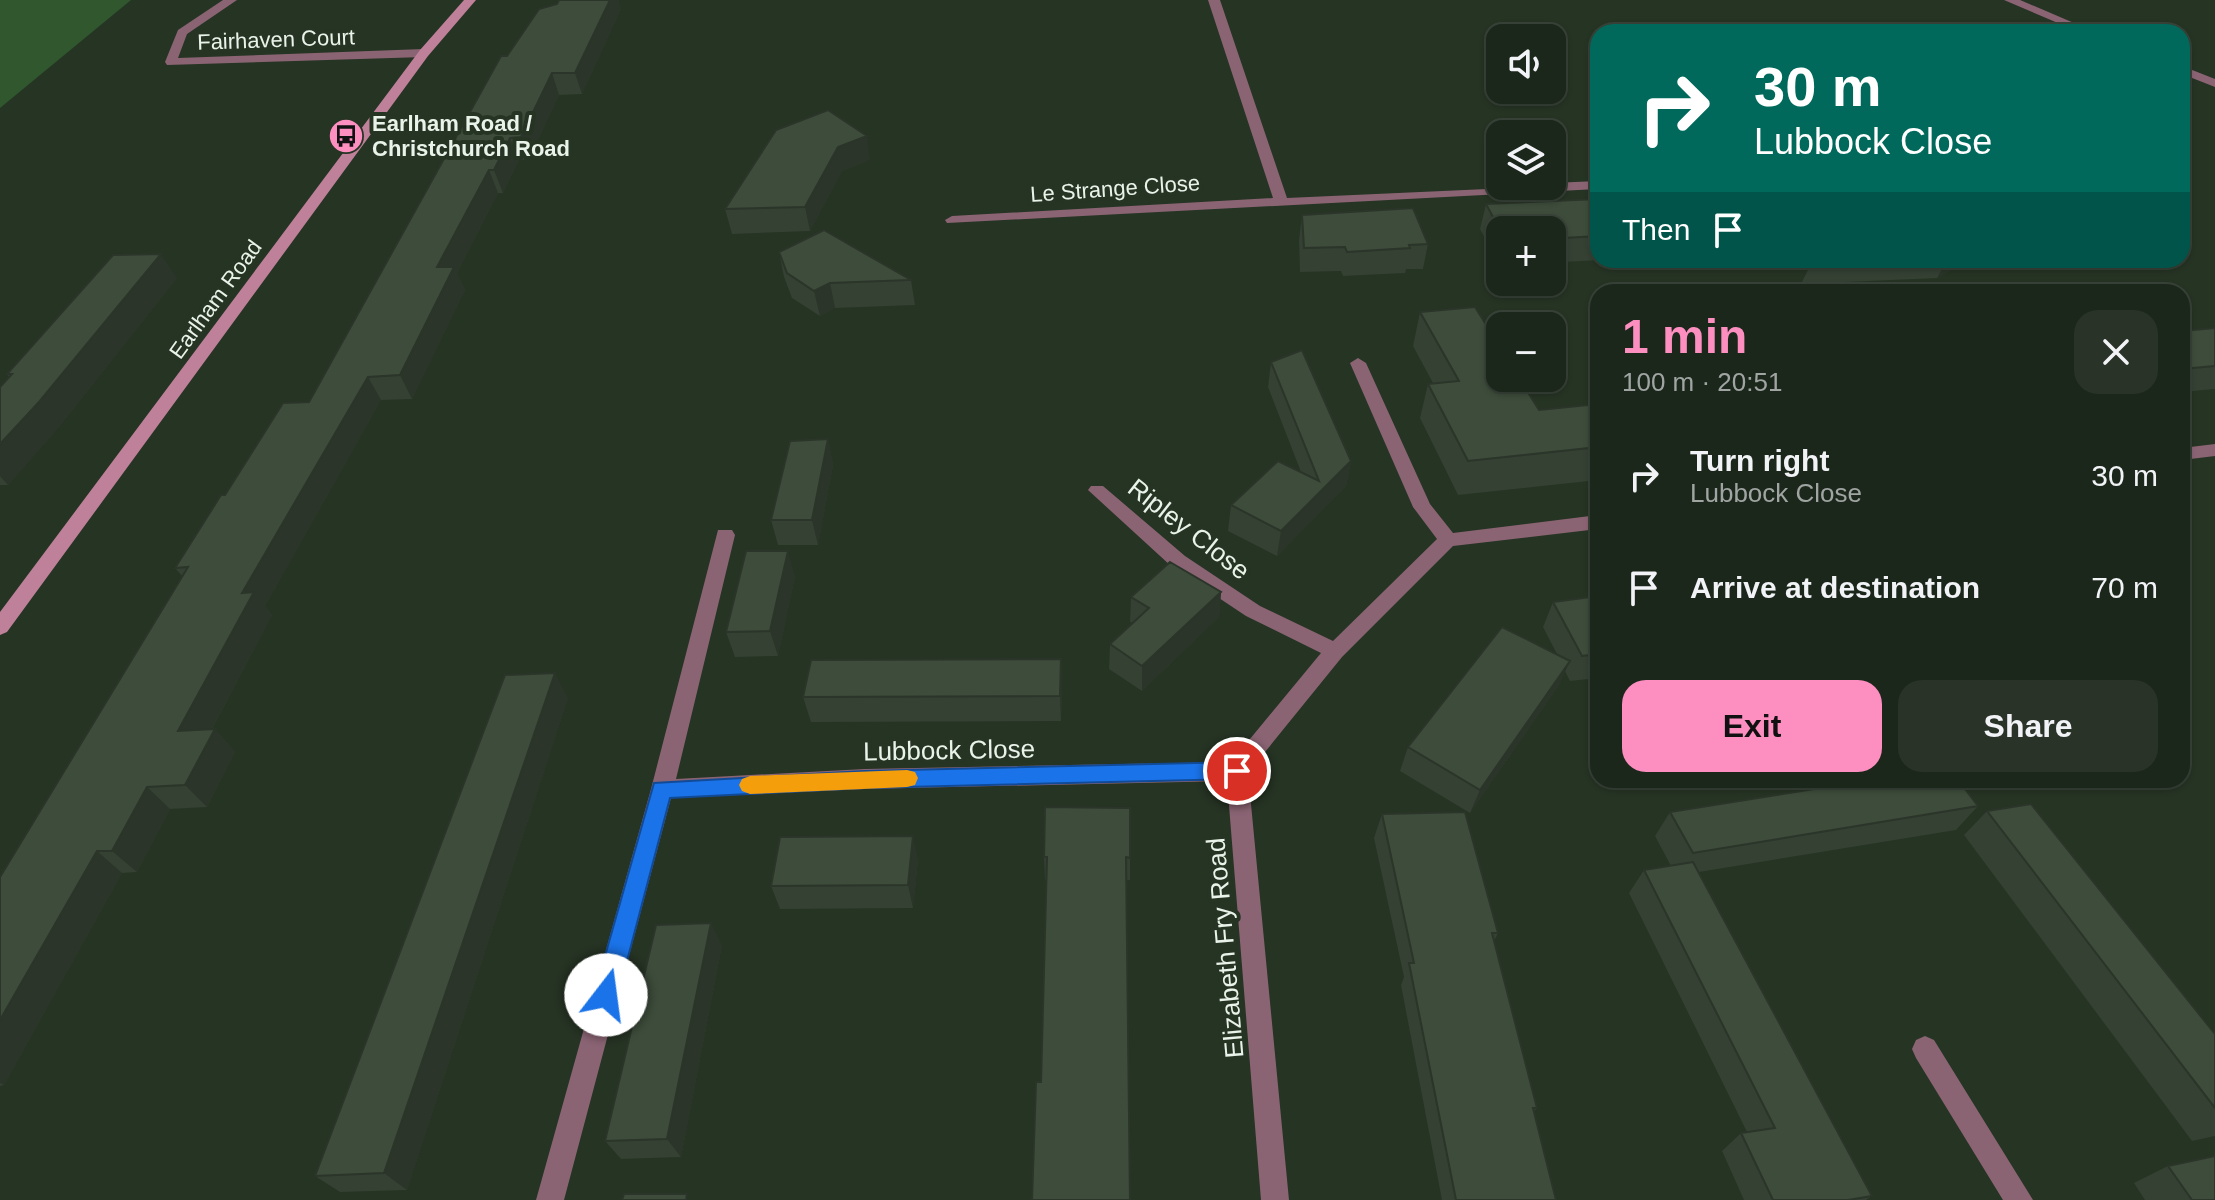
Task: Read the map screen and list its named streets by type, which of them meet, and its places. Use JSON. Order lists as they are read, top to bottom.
{
  "streets": {
    "main road": ["Earlham Road"],
    "street": [
      "Fairhaven Court",
      "Le Strange Close",
      "Ripley Close",
      "Lubbock Close",
      "Elizabeth Fry Road"
    ]
  },
  "crossings": [
    ["Fairhaven Court", "Earlham Road"],
    ["Lubbock Close", "Elizabeth Fry Road"]
  ],
  "places": {
    "bus stop": ["Earlham Road / Christchurch Road"]
  },
  "page": {
    "map_buttons": ["+", "−"],
    "turn": ["30 m", "Lubbock Close"],
    "then": "Then",
    "heading": ["1 min", "100 m · 20:51"],
    "list": [
      {
        "name": "Turn right",
        "note": "Lubbock Close",
        "value": "30 m"
      },
      {
        "name": "Arrive at destination",
        "value": "70 m"
      }
    ],
    "buttons": ["Exit", "Share"]
  }
}
